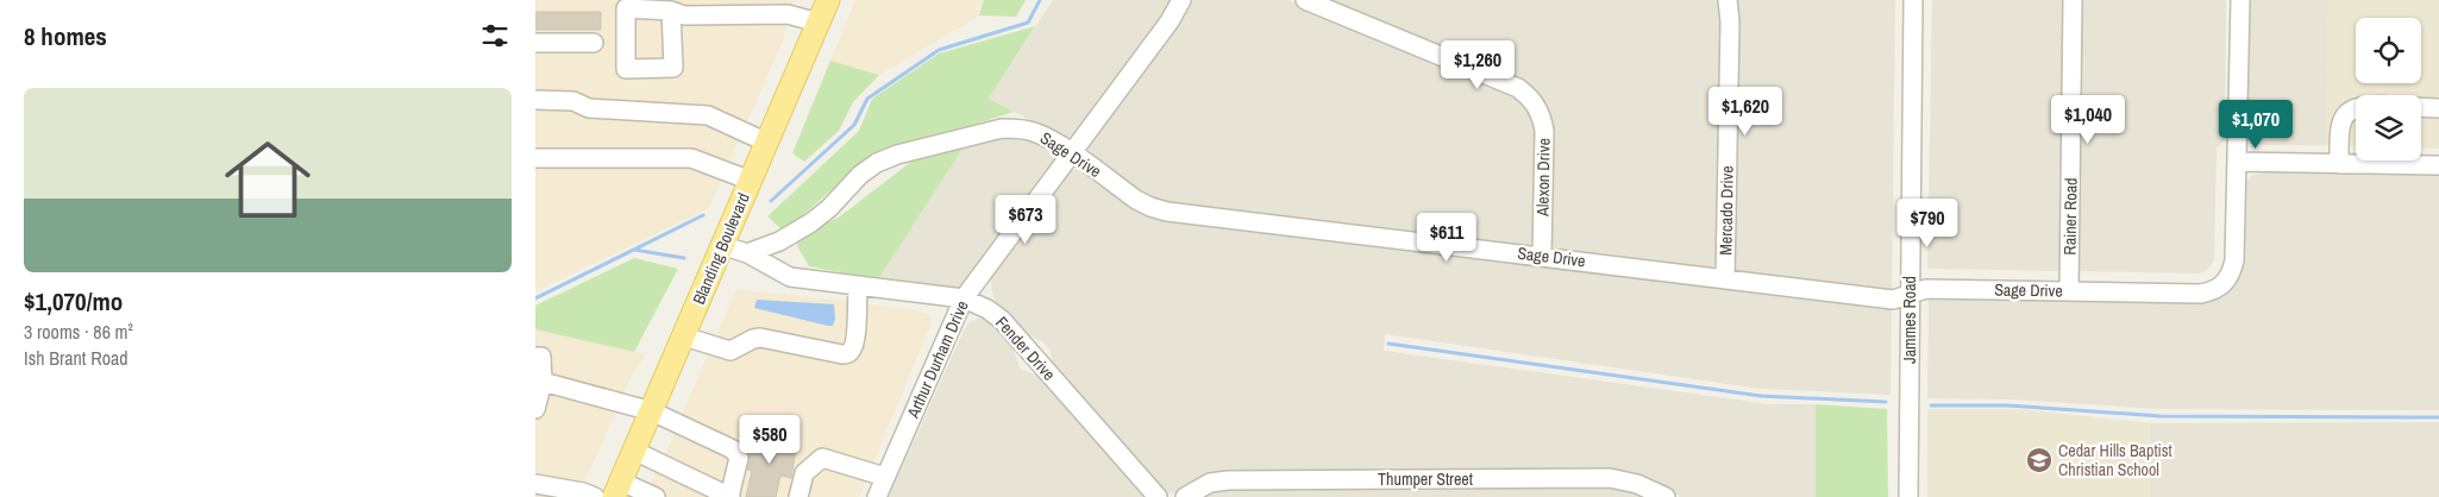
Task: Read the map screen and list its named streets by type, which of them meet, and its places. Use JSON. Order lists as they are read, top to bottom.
{
  "streets": {
    "main road": ["Blanding Boulevard"],
    "street": [
      "Sage Drive",
      "Alexon Drive",
      "Mercado Drive",
      "Rainer Road",
      "Jammes Road",
      "Fender Drive",
      "Arthur Durham Drive",
      "Thumper Street"
    ]
  },
  "crossings": [
    ["Sage Drive", "Alexon Drive"],
    ["Sage Drive", "Mercado Drive"],
    ["Sage Drive", "Rainer Road"],
    ["Sage Drive", "Jammes Road"],
    ["Sage Drive", "Fender Drive"],
    ["Sage Drive", "Arthur Durham Drive"],
    ["Fender Drive", "Arthur Durham Drive"]
  ],
  "places": {
    "school or university": ["Cedar Hills Baptist Christian School"]
  },
  "page": {
    "heading": "8 homes",
    "price": [
      "$1,260",
      "$1,620",
      "$1,040",
      "$1,070",
      "$673",
      "$790",
      "$611",
      "$580"
    ],
    "list": [
      {
        "name": "$1,070/mo",
        "note": "3 rooms · 86 m² · Ish Brant Road"
      }
    ]
  }
}
